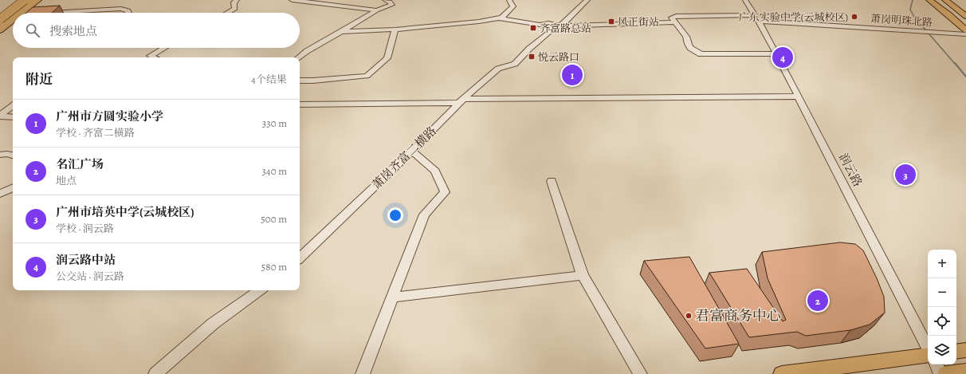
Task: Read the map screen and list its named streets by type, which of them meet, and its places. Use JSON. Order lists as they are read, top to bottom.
{
  "streets": {
    "street": ["萧岗明珠北路", "萧岗齐富二横路", "润云路"]
  },
  "crossings": [
    ["萧岗明珠北路", "润云路"]
  ],
  "places": {
    "other": ["广东实验中学(云城校区)", "君富商务中心"],
    "transit": ["风正街站", "齐富路总站", "悦云路口"]
  },
  "page": {
    "search": "搜索地点",
    "pins": [
      "4",
      "1",
      "3",
      "2"
    ],
    "heading": ["附近", "4个结果"],
    "list": [
      {
        "mark": "1",
        "name": "广州市方圆实验小学",
        "note": "学校 · 齐富二横路",
        "value": "330 m"
      },
      {
        "mark": "2",
        "name": "名汇广场",
        "note": "地点",
        "value": "340 m"
      },
      {
        "mark": "3",
        "name": "广州市培英中学(云城校区)",
        "note": "学校 · 润云路",
        "value": "500 m"
      },
      {
        "mark": "4",
        "name": "润云路中站",
        "note": "公交站 · 润云路",
        "value": "580 m"
      }
    ],
    "map_buttons": ["+", "−"]
  }
}
